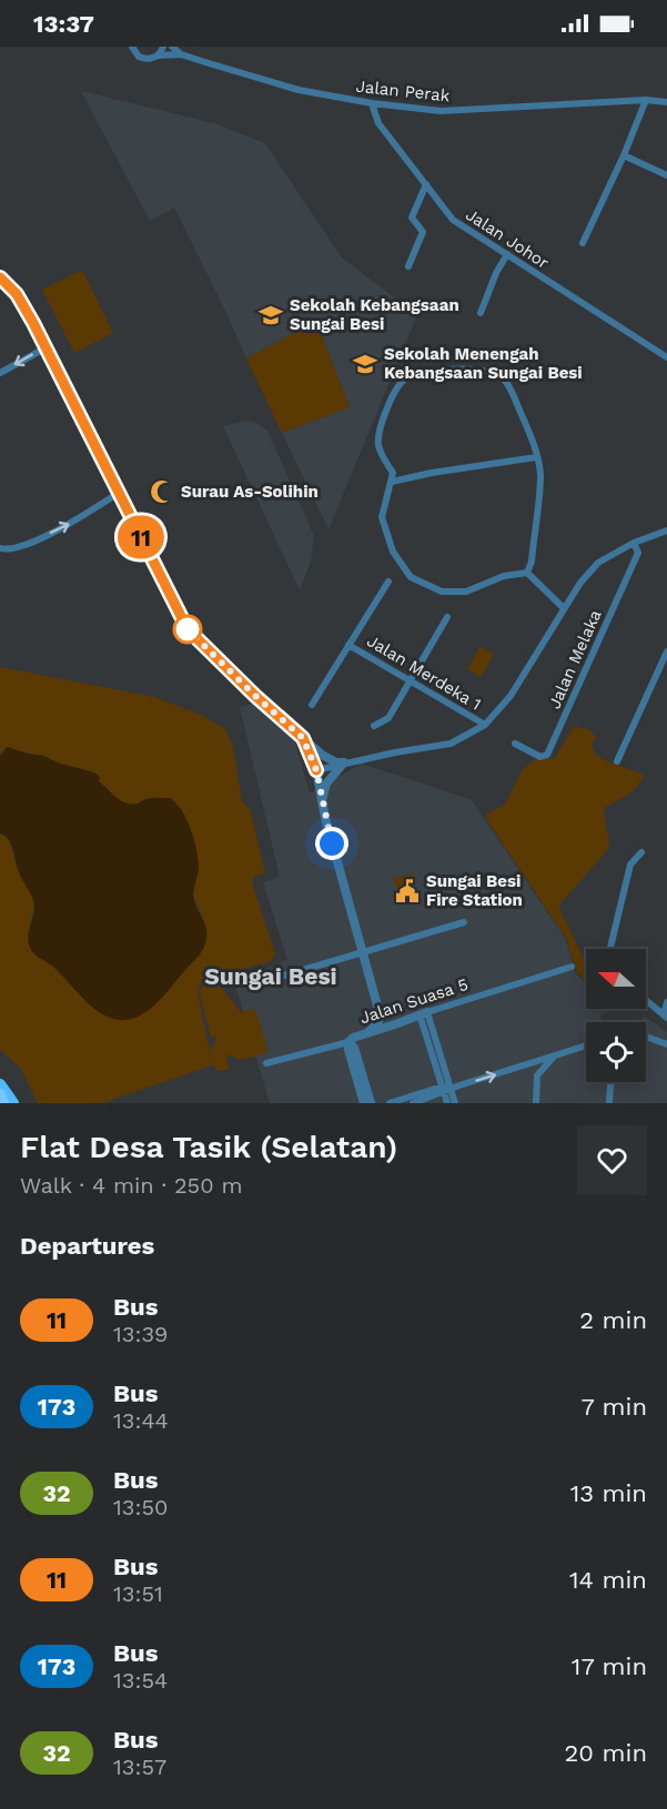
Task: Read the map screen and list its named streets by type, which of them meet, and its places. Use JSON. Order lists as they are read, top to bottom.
{
  "streets": {
    "street": [
      "Jalan Perak",
      "Jalan Johor",
      "Jalan Melaka",
      "Jalan Merdeka 1",
      "Jalan Suasa 5"
    ]
  },
  "crossings": [
    ["Jalan Perak", "Jalan Johor"]
  ],
  "districts": ["Sungai Besi"],
  "places": {
    "school or university": ["Sekolah Kebangsaan Sungai Besi", "Sekolah Menengah Kebangsaan Sungai Besi"],
    "mosque": ["Surau As-Solihin"],
    "public building": ["Sungai Besi Fire Station"]
  },
  "lines": ["bus line 11"],
  "north": "left",
  "page": {
    "status": "13:37",
    "on_map": "11",
    "heading": [
      ["Flat Desa Tasik (Selatan)", "Walk · 4 min · 250 m"],
      "Departures"
    ],
    "list": [
      {
        "mark": "11",
        "name": "Bus",
        "note": "13:39",
        "value": "2 min"
      },
      {
        "mark": "173",
        "name": "Bus",
        "note": "13:44",
        "value": "7 min"
      },
      {
        "mark": "32",
        "name": "Bus",
        "note": "13:50",
        "value": "13 min"
      },
      {
        "mark": "11",
        "name": "Bus",
        "note": "13:51",
        "value": "14 min"
      },
      {
        "mark": "173",
        "name": "Bus",
        "note": "13:54",
        "value": "17 min"
      },
      {
        "mark": "32",
        "name": "Bus",
        "note": "13:57",
        "value": "20 min"
      }
    ]
  }
}
